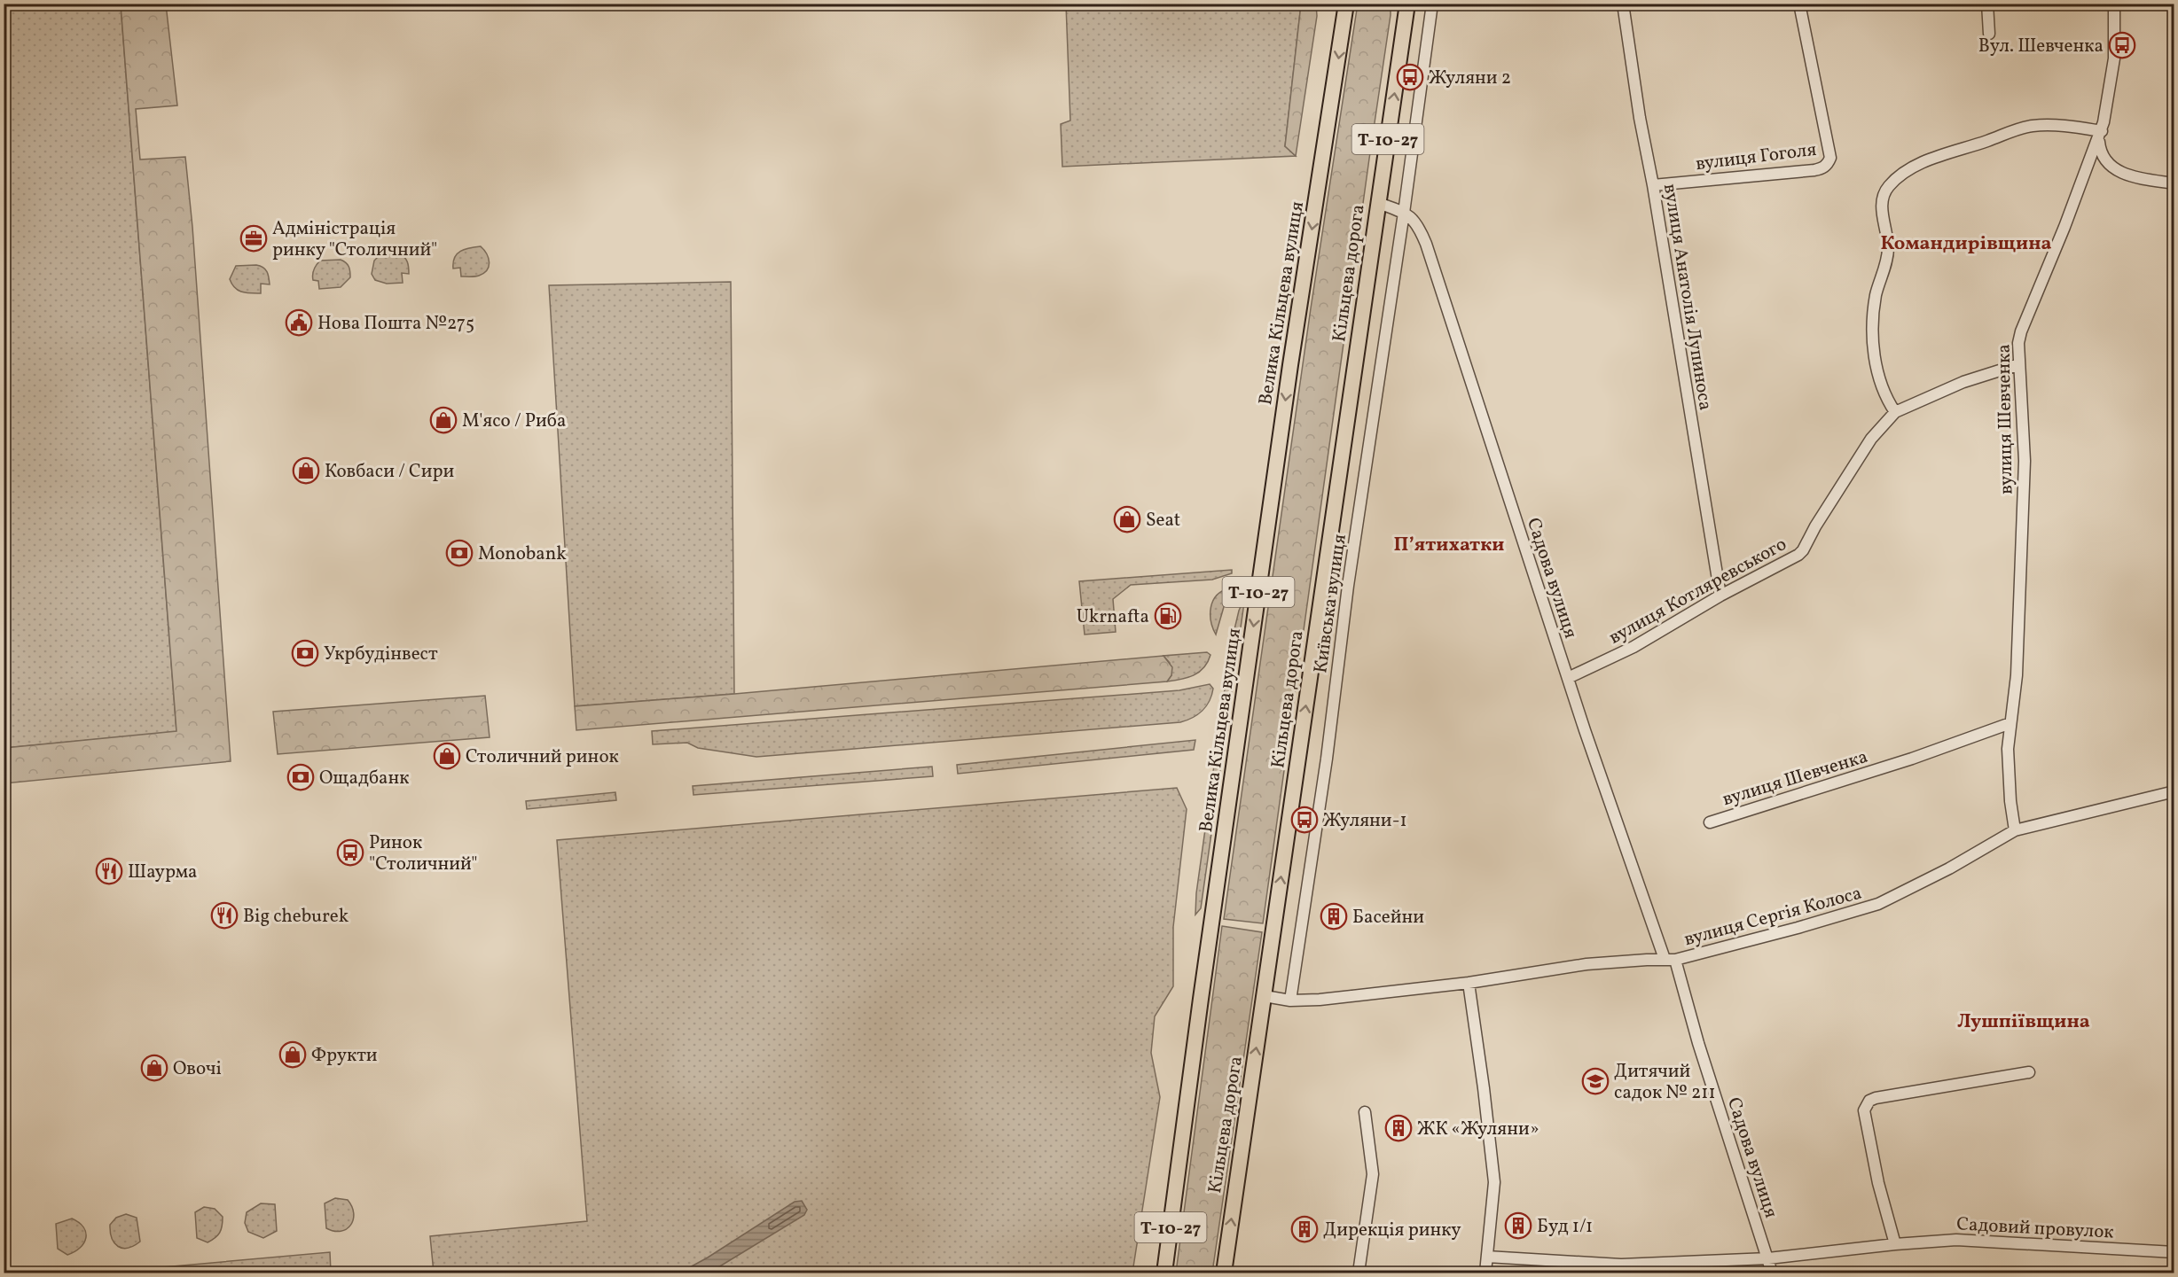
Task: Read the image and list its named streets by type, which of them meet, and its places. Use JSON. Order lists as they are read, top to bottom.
{
  "streets": {
    "highway": ["Т-10-27", "Кільцева дорога", "Велика Кільцева вулиця"],
    "street": [
      "вулиця Гоголя",
      "вулиця Анатолія Лупиноса",
      "вулиця Шевченка",
      "Садова вулиця",
      "вулиця Котляревського",
      "Київська вулиця",
      "вулиця Сергія Колоса",
      "Садовий провулок"
    ]
  },
  "crossings": [
    ["вулиця Гоголя", "вулиця Анатолія Лупиноса"],
    ["Кільцева дорога", "Садова вулиця"],
    ["Кільцева дорога", "вулиця Сергія Колоса"],
    ["вулиця Анатолія Лупиноса", "вулиця Котляревського"],
    ["вулиця Шевченка", "вулиця Котляревського"],
    ["вулиця Шевченка", "вулиця Сергія Колоса"],
    ["Садова вулиця", "вулиця Котляревського"],
    ["Садова вулиця", "Київська вулиця"],
    ["Садова вулиця", "вулиця Сергія Колоса"],
    ["Садова вулиця", "Садовий провулок"],
    ["Київська вулиця", "вулиця Сергія Колоса"]
  ],
  "one_way": ["Кільцева дорога", "Велика Кільцева вулиця"],
  "districts": ["Командирівщина", "Пʼятихатки", "Лушпіївщина"],
  "places": {
    "bus stop": [
      "Вул. Шевченка",
      "Жуляни 2",
      "Жуляни-1",
      "Ринок \"Столичний\""
    ],
    "office": ["Адміністрація ринку \"Столичний\""],
    "public building": ["Нова Пошта №275"],
    "shop": [
      "М'ясо / Риба",
      "Ковбаси / Сири",
      "Seat",
      "Столичний ринок",
      "Фрукти",
      "Овочі"
    ],
    "bank": ["Monobank", "Укрбудінвест", "Ощадбанк"],
    "fuel station": ["Ukrnafta"],
    "restaurant": ["Шаурма", "Big cheburek"],
    "building": [
      "Басейни",
      "ЖК «Жуляни»",
      "Буд 1/1",
      "Дирекція ринку"
    ],
    "school or university": ["Дитячий садок № 211"]
  }
}
